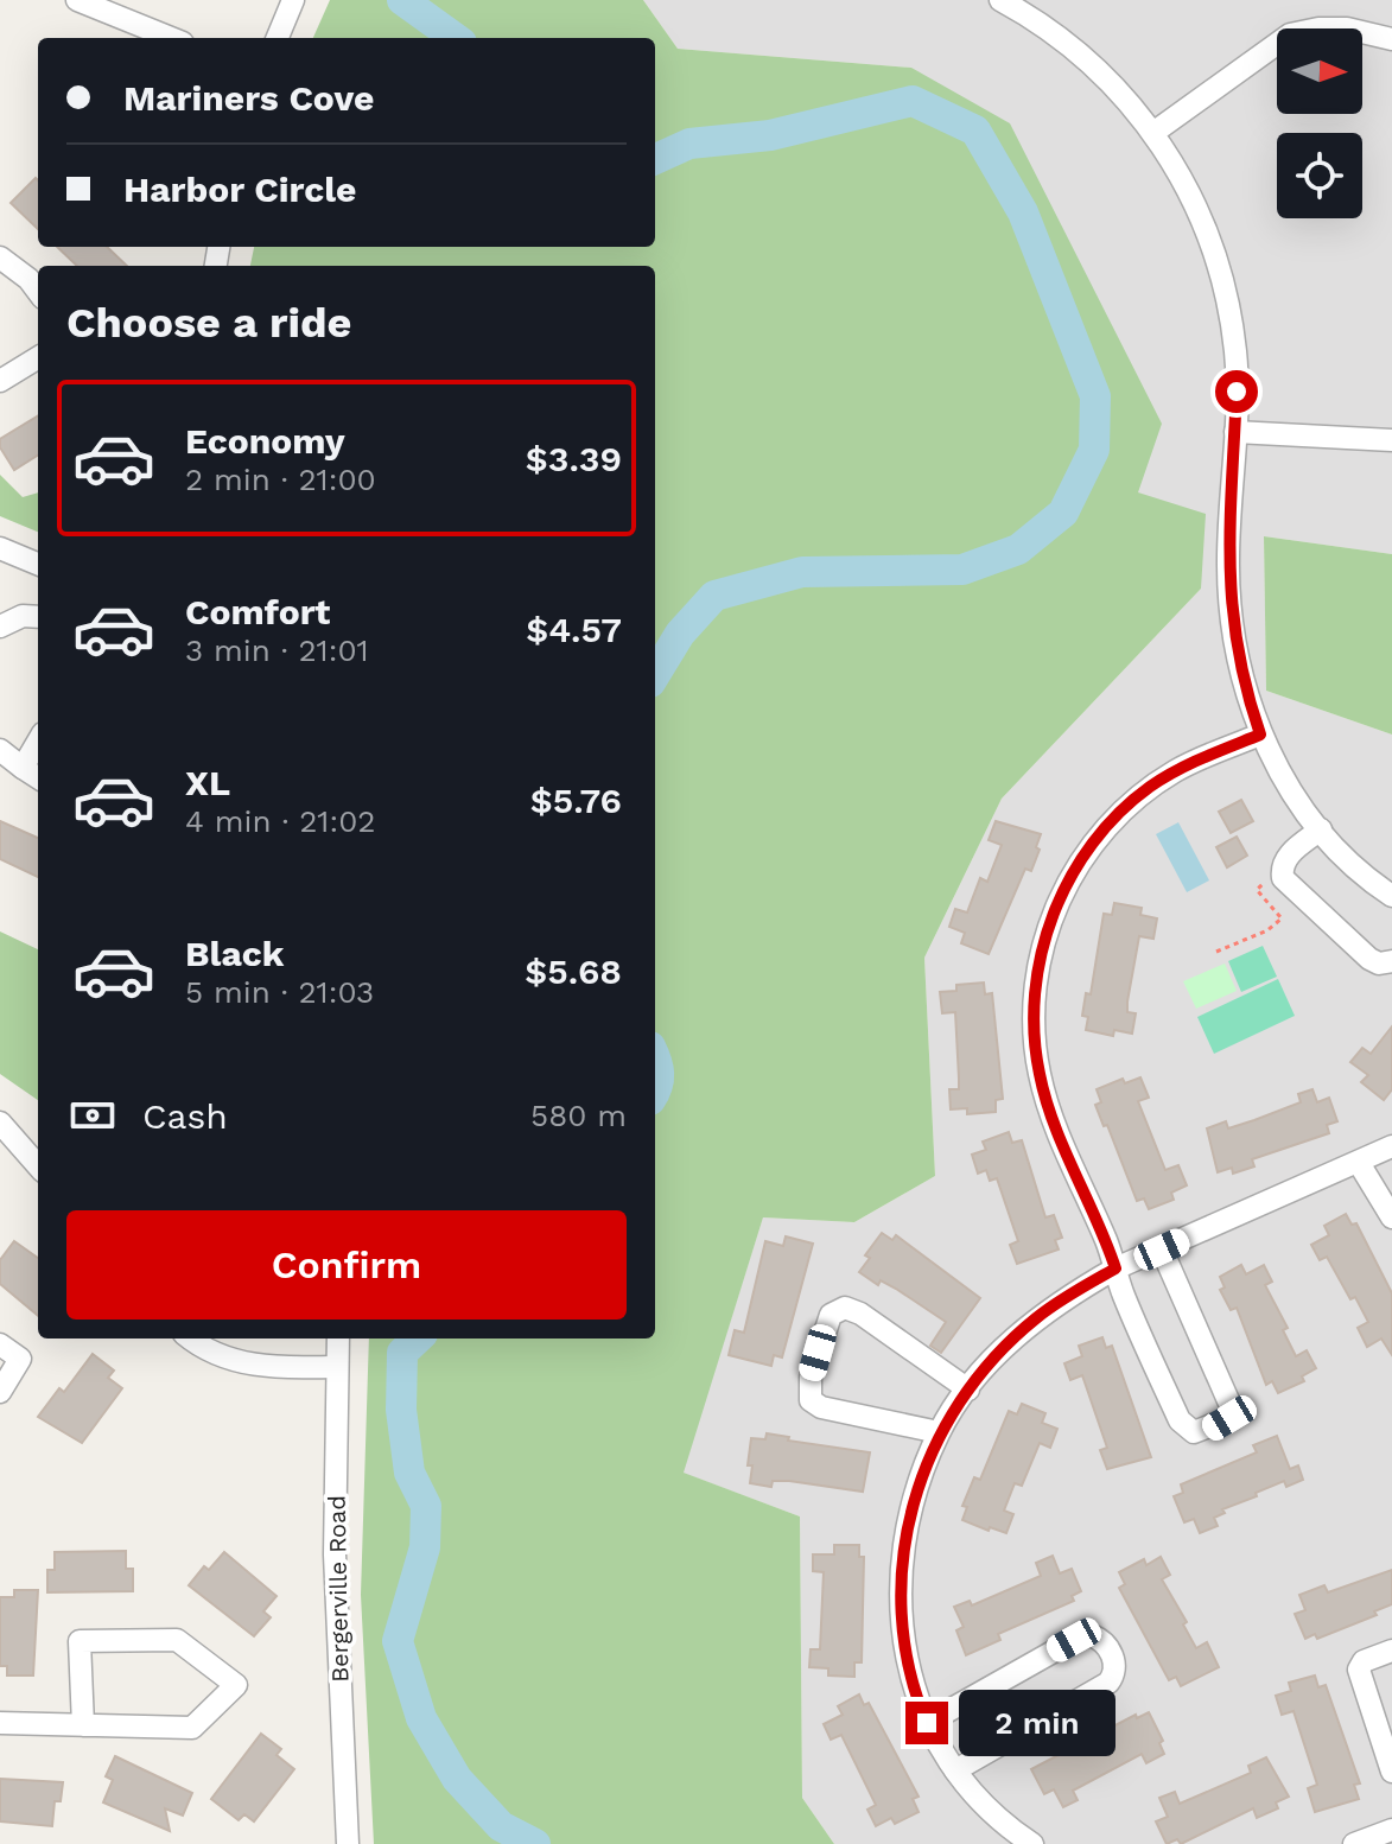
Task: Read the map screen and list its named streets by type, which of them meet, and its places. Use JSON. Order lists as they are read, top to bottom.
{
  "streets": {
    "street": ["Bergerville Road"]
  },
  "north": "right",
  "page": {
    "banner": ["Mariners Cove", "Harbor Circle"],
    "heading": "Choose a ride",
    "list": [
      {
        "name": "Economy",
        "note": "2 min · 21:00",
        "value": "$3.39"
      },
      {
        "name": "Comfort",
        "note": "3 min · 21:01",
        "value": "$4.57"
      },
      {
        "name": "XL",
        "note": "4 min · 21:02",
        "value": "$5.76"
      },
      {
        "name": "Black",
        "note": "5 min · 21:03",
        "value": "$5.68"
      }
    ],
    "pay": ["Cash", "580 m"],
    "buttons": "Confirm",
    "bubble": "2 min"
  }
}
